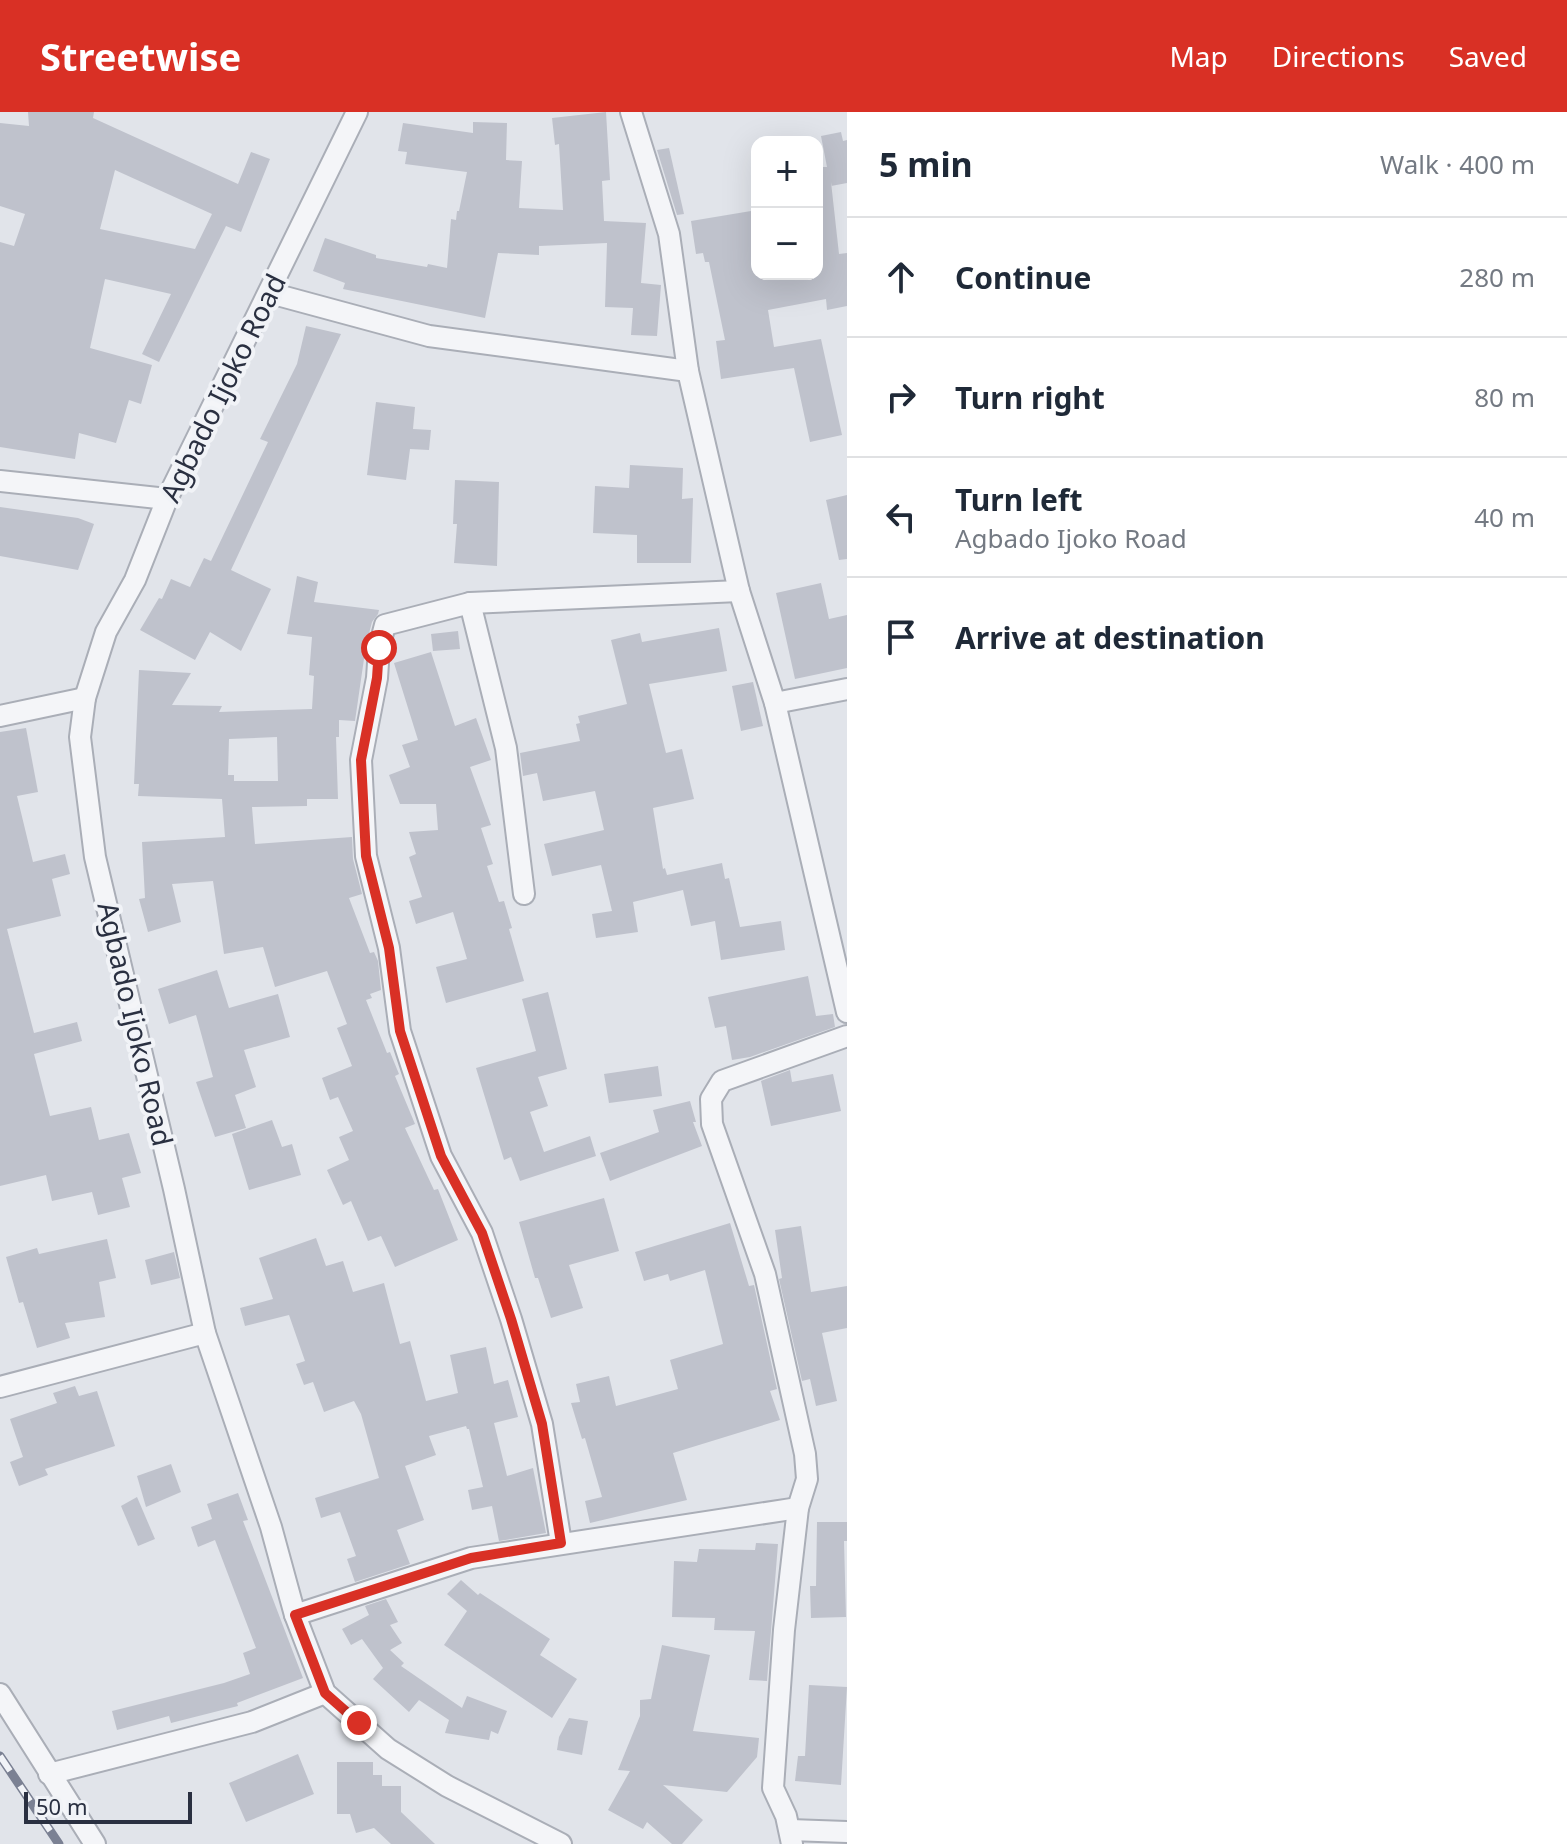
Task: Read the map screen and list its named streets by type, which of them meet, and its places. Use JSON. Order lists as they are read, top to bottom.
{
  "streets": {
    "street": ["Agbado Ijoko Road"]
  },
  "scale_bar": "50 m",
  "page": {
    "header": "Streetwise",
    "nav": ["Map", "Directions", "Saved"],
    "heading": ["5 min", "Walk · 400 m"],
    "map_buttons": ["+", "−"],
    "list": [
      ["Continue", "280 m"],
      ["Turn right", "80 m"],
      ["Turn left", "Agbado Ijoko Road", "40 m"],
      "Arrive at destination"
    ],
    "scale": "50 m"
  }
}
